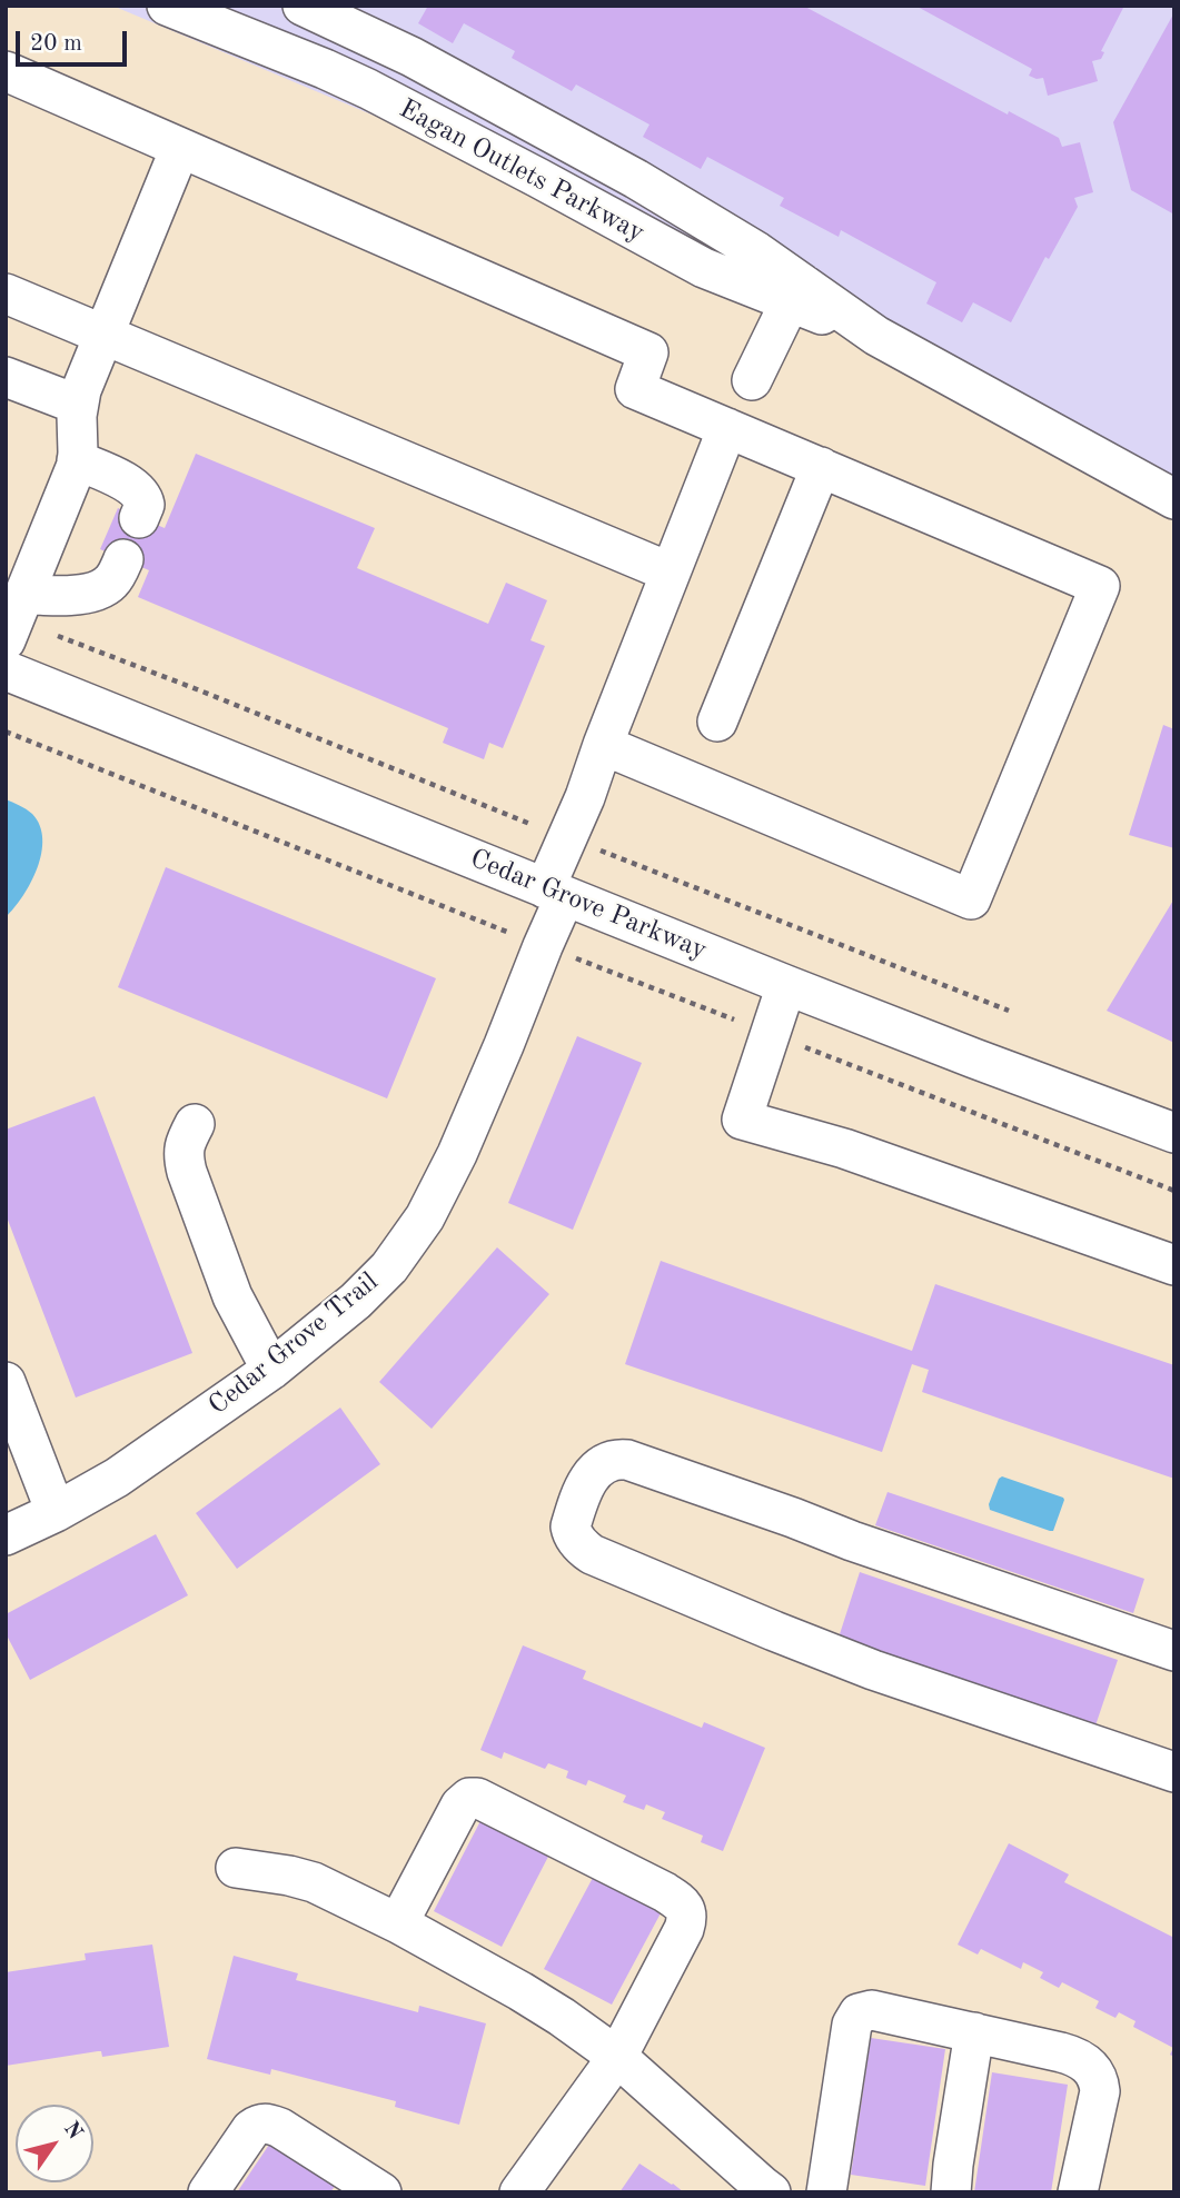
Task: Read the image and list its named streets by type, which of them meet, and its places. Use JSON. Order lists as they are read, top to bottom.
{
  "streets": {
    "street": ["Eagan Outlets Parkway", "Cedar Grove Parkway", "Cedar Grove Trail"]
  },
  "crossings": [
    ["Cedar Grove Parkway", "Cedar Grove Trail"]
  ],
  "scale_bar": "20 m",
  "north": "top right"
}
